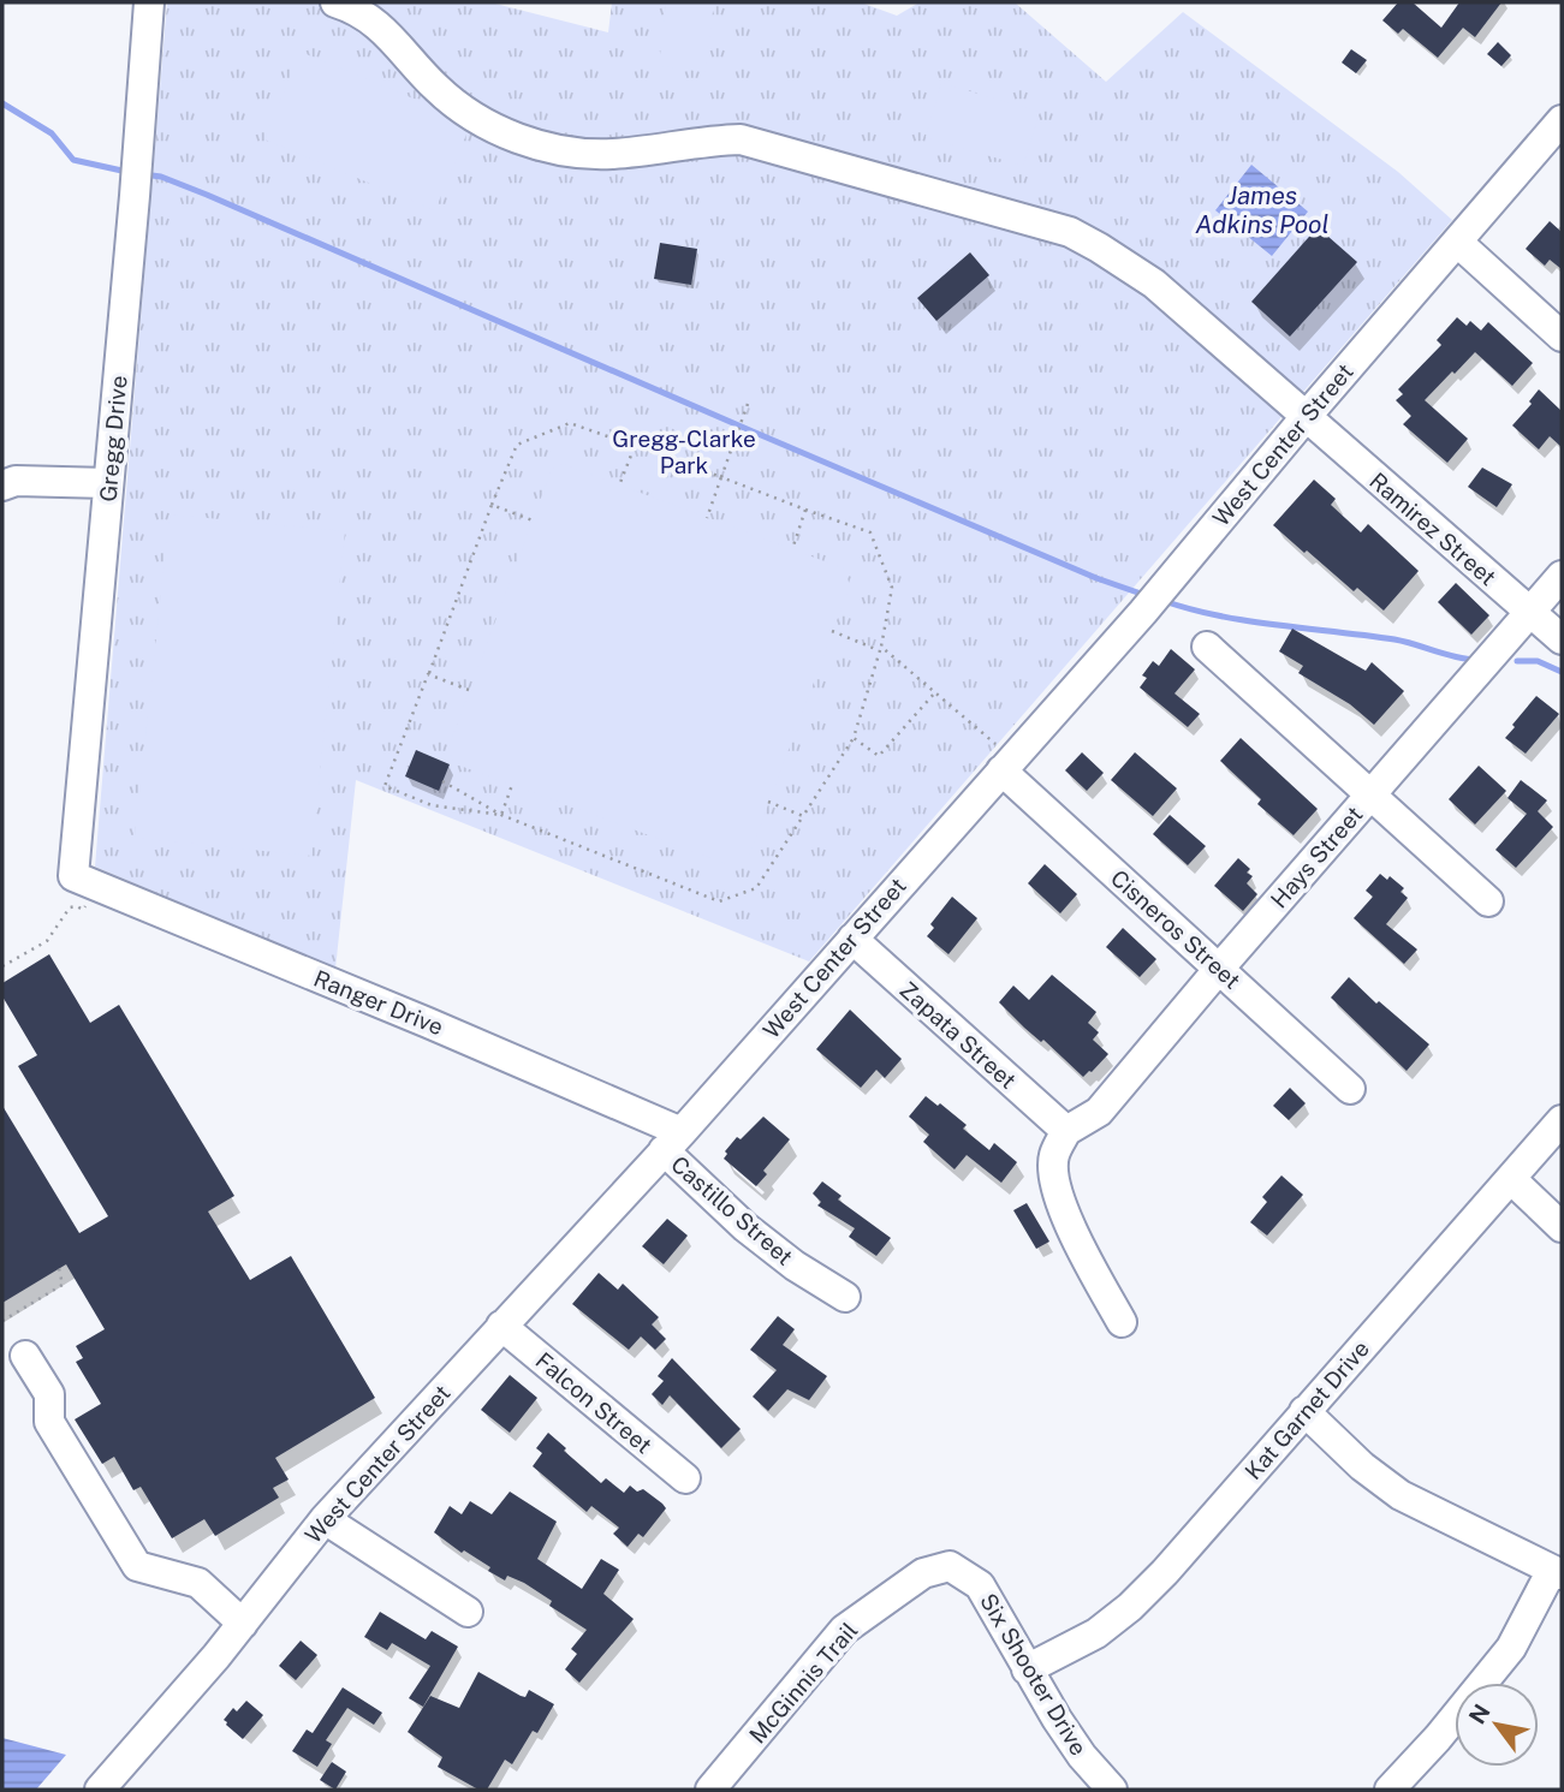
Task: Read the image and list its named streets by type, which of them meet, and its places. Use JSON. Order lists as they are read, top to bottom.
{
  "streets": {
    "street": [
      "Gregg Drive",
      "West Center Street",
      "Ramirez Street",
      "Hays Street",
      "Cisneros Street",
      "Ranger Drive",
      "Zapata Street",
      "Castillo Street",
      "Falcon Street",
      "Kat Garnet Drive",
      "Six Shooter Drive",
      "McGinnis Trail"
    ]
  },
  "crossings": [
    ["Gregg Drive", "Ranger Drive"],
    ["West Center Street", "Ramirez Street"],
    ["West Center Street", "Cisneros Street"],
    ["West Center Street", "Ranger Drive"],
    ["West Center Street", "Zapata Street"],
    ["West Center Street", "Castillo Street"],
    ["West Center Street", "Falcon Street"],
    ["Ramirez Street", "Hays Street"],
    ["Hays Street", "Cisneros Street"],
    ["Hays Street", "Zapata Street"],
    ["Ranger Drive", "Castillo Street"],
    ["Kat Garnet Drive", "Six Shooter Drive"],
    ["Six Shooter Drive", "McGinnis Trail"]
  ],
  "water": ["James Adkins Pool"],
  "parks": ["Gregg-Clarke Park"],
  "north": "top left"
}
